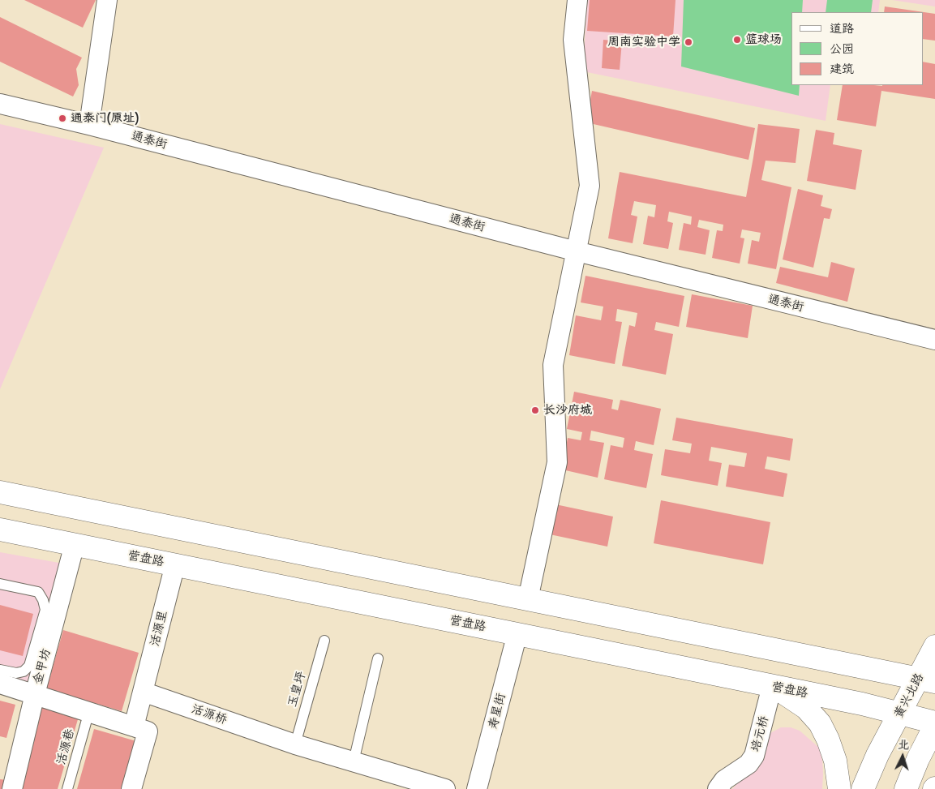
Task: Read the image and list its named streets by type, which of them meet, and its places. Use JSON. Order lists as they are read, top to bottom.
{
  "streets": {
    "main road": ["营盘路", "黄兴北路"],
    "street": [
      "通泰街",
      "活源里",
      "金甲坊",
      "寿星街",
      "活源桥",
      "培元桥"
    ],
    "lane": ["玉皇坪", "活源巷"]
  },
  "crossings": [
    ["营盘路", "活源里"],
    ["营盘路", "金甲坊"],
    ["营盘路", "黄兴北路"],
    ["营盘路", "寿星街"],
    ["营盘路", "培元桥"],
    ["活源里", "活源桥"],
    ["玉皇坪", "活源桥"]
  ],
  "places": [
    "篮球场",
    "周南实验中学",
    "通泰门(原址)",
    "长沙府城"
  ],
  "legend": ["道路", "公园", "建筑"],
  "north": "top"
}
